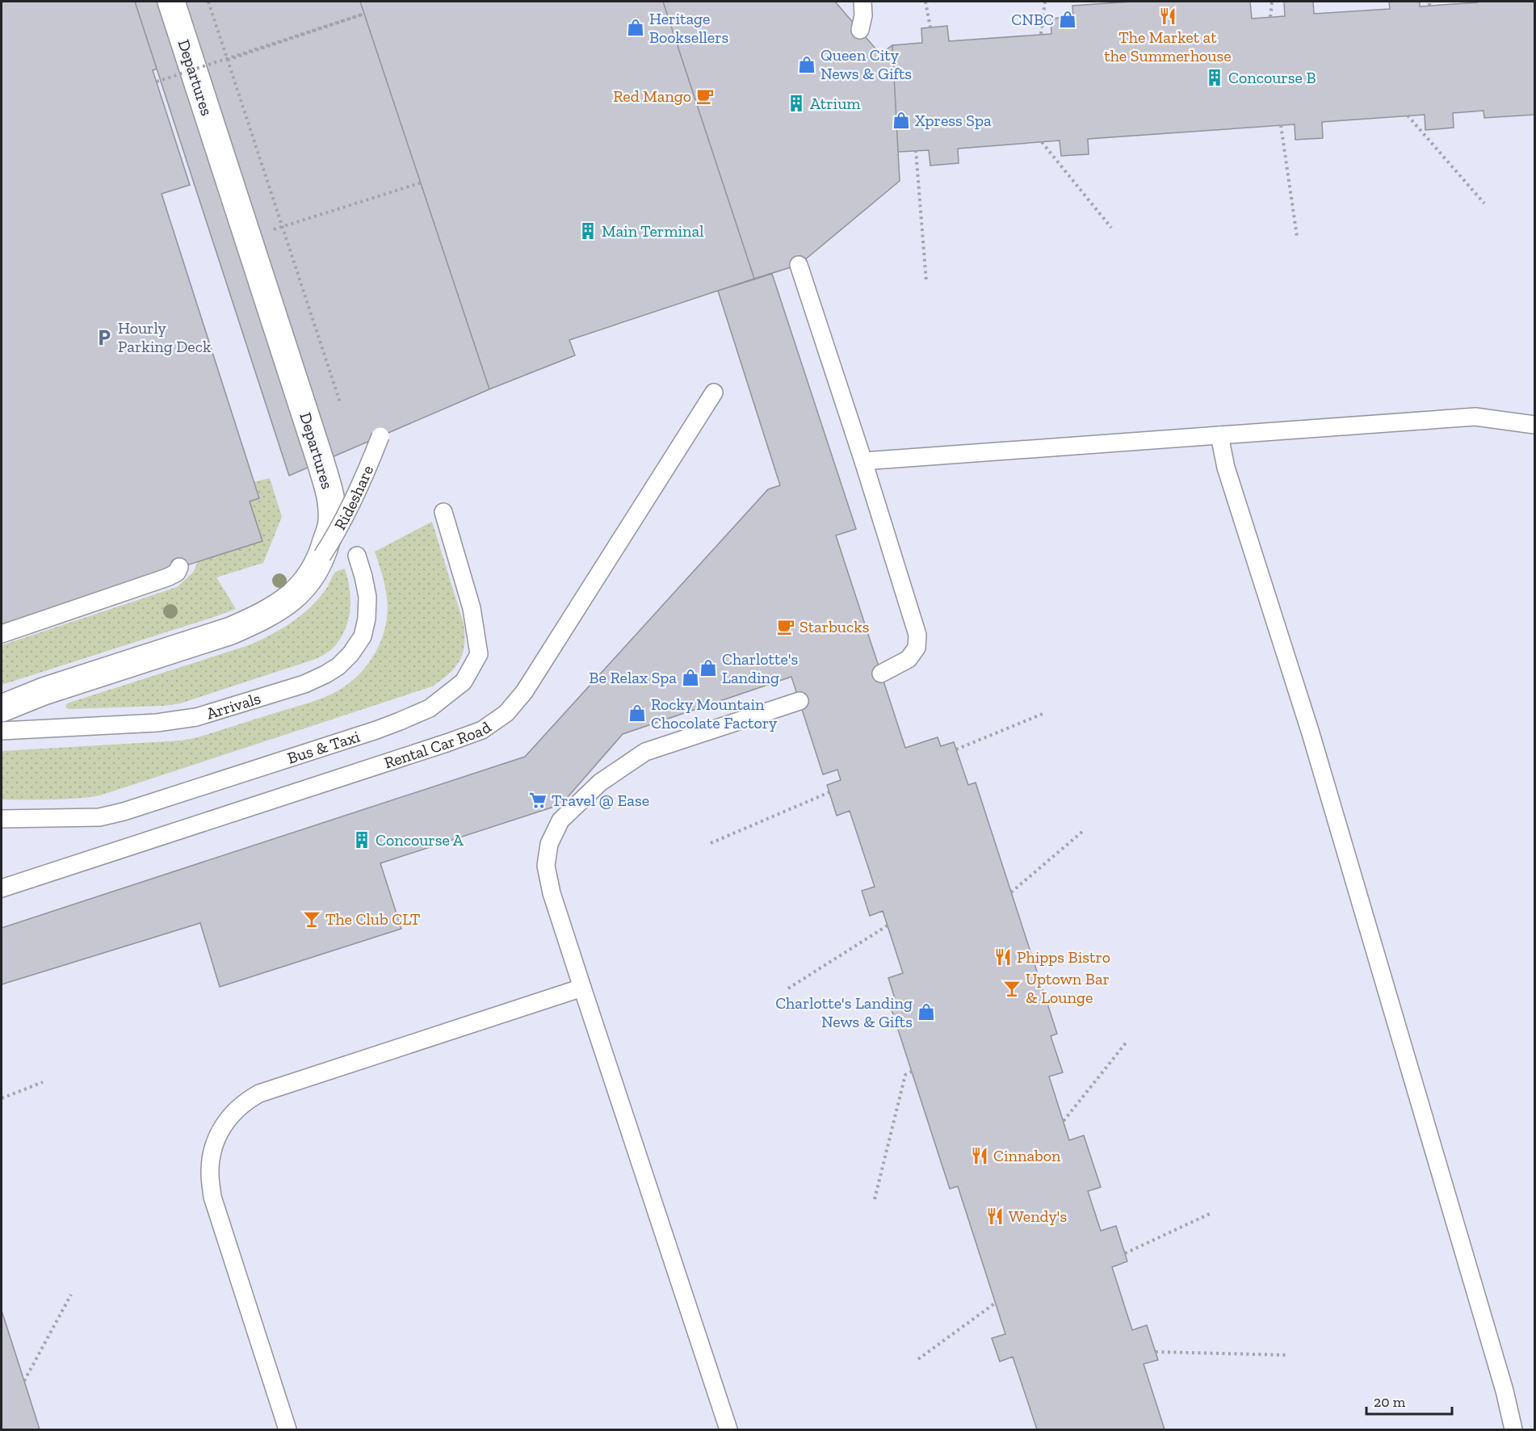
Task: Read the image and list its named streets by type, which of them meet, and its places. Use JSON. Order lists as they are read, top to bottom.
{
  "streets": {
    "main road": ["Departures"],
    "lane": [
      "Rideshare",
      "Arrivals",
      "Rental Car Road",
      "Bus & Taxi"
    ]
  },
  "crossings": [
    ["Departures", "Rideshare"]
  ],
  "places": {
    "restaurant": [
      "The Market at the Summerhouse",
      "Phipps Bistro",
      "Cinnabon",
      "Wendy's"
    ],
    "shop": [
      "CNBC",
      "Heritage Booksellers",
      "Queen City News & Gifts",
      "Xpress Spa",
      "Charlotte's Landing",
      "Be Relax Spa",
      "Rocky Mountain Chocolate Factory",
      "Charlotte's Landing News & Gifts"
    ],
    "building": [
      "Concourse B",
      "Atrium",
      "Main Terminal",
      "Concourse A"
    ],
    "cafe": ["Red Mango", "Starbucks"],
    "parking": ["Hourly Parking Deck"],
    "supermarket": ["Travel @ Ease"],
    "bar": ["The Club CLT", "Uptown Bar & Lounge"]
  },
  "scale_bar": "20 m"
}
